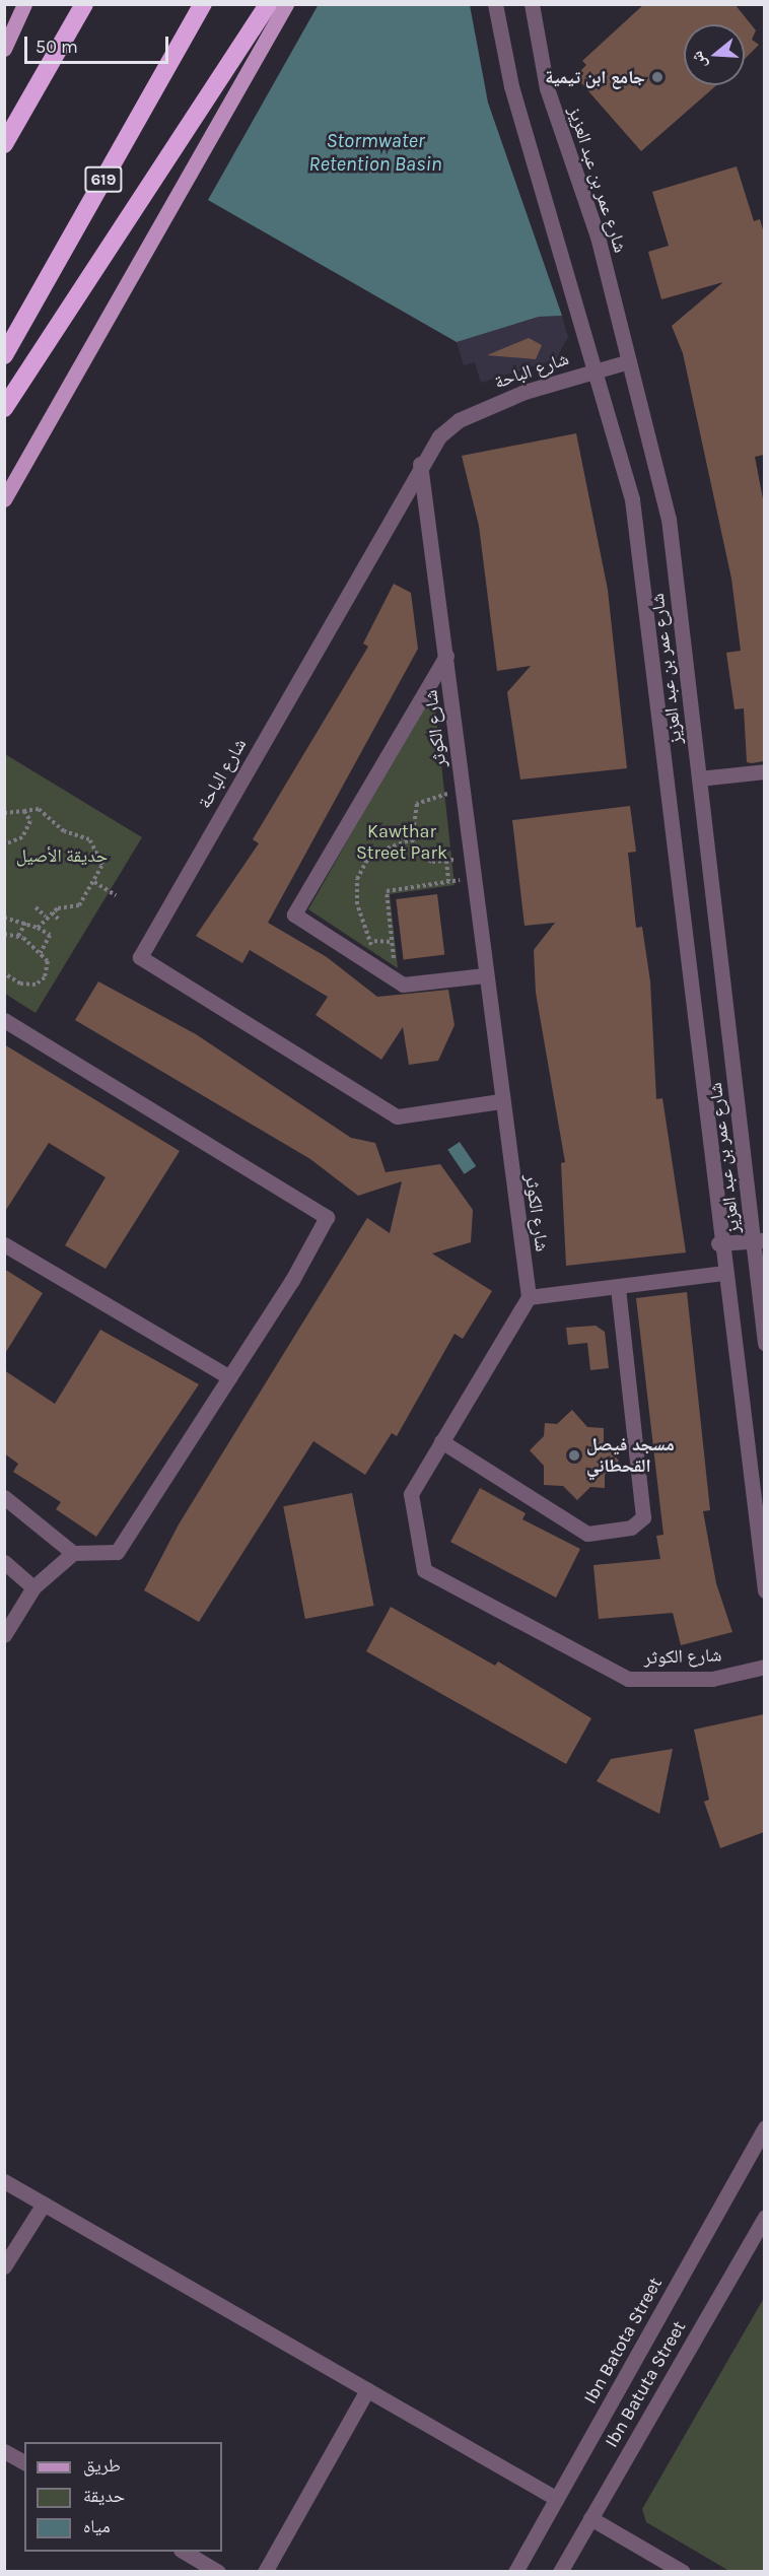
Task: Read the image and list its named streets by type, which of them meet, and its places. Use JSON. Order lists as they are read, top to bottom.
{
  "streets": {
    "highway": ["619"],
    "street": [
      "شارع عمر بن عبد العزيز",
      "شارع الباحة",
      "شارع الكوثر",
      "Ibn Batota Street",
      "Ibn Batuta Street"
    ]
  },
  "crossings": [
    ["شارع عمر بن عبد العزيز", "شارع الباحة"],
    ["شارع الباحة", "شارع الكوثر"]
  ],
  "water": ["Stormwater Retention Basin"],
  "parks": ["Kawthar Street Park", "حديقة الأصيل"],
  "places": ["جامع ابن تيمية", "مسجد فيصل القحطاني"],
  "legend": ["طريق", "حديقة", "مياه"],
  "scale_bar": "50 m",
  "north": "left"
}
